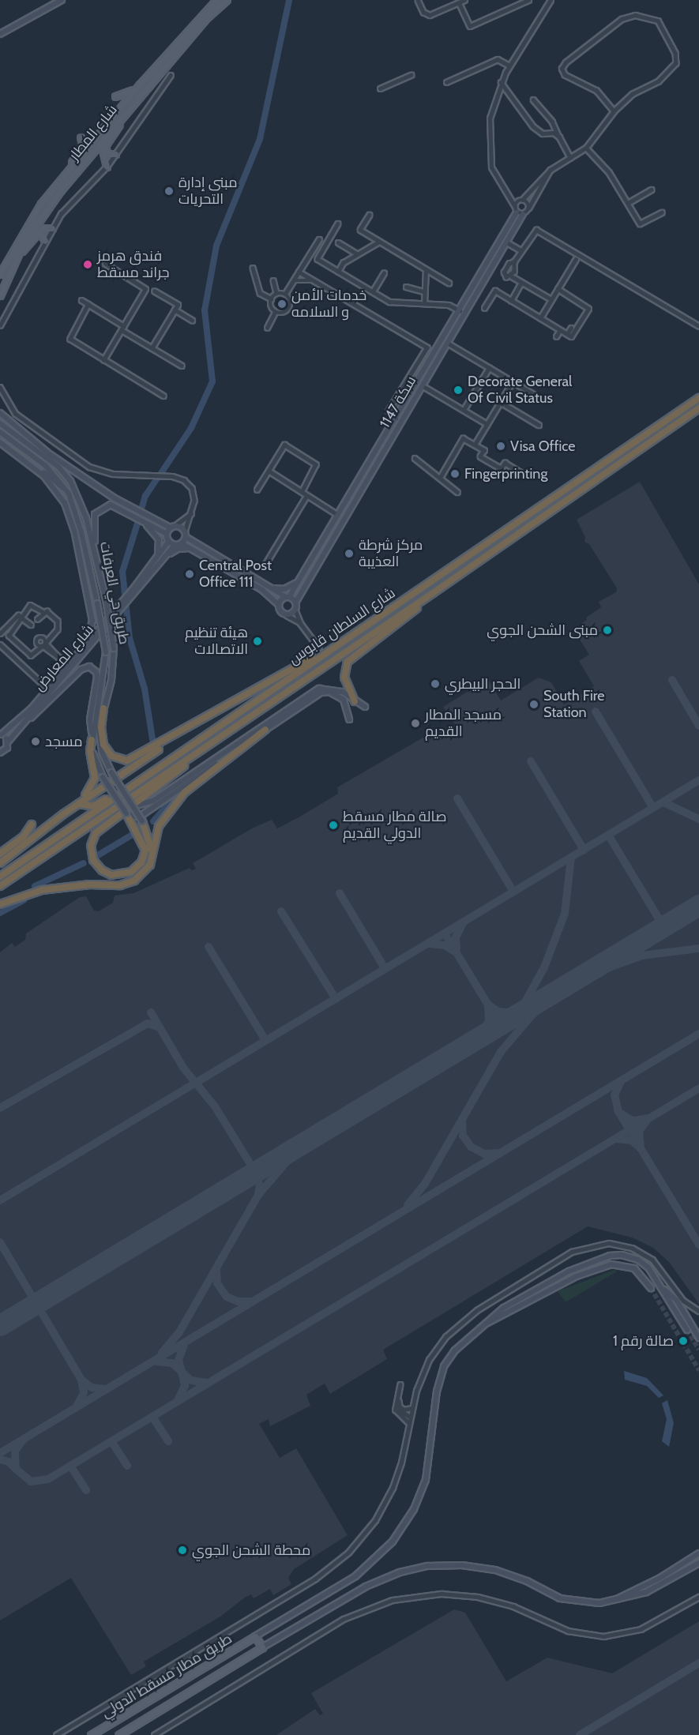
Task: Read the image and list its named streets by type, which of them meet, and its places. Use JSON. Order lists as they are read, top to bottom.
{
  "streets": {
    "highway": ["شارع السلطان قابوس"],
    "main road": ["شارع المطار", "طريق مطار مسقط الدولي"],
    "street": ["سكة 1147", "طريق حي العرفات", "شارع المعارض"]
  },
  "places": [
    "مبنى إدارة التحريات",
    "فندق هرمز جراند مسقط",
    "خدمات الأمن و السلامه",
    "Decorate General Of Civil Status",
    "Visa Office",
    "Fingerprinting",
    "مركز شرطة العذيبة",
    "Central Post Office 111",
    "مبنى الشحن الجوي",
    "هيئة تنظيم الاتصالات",
    "الحجر البيطري",
    "South Fire Station",
    "مسجد المطار القديم",
    "مسجد",
    "صالة مطار مسقط الدولي القديم",
    "صالة رقم 1",
    "محطة الشحن الجوي"
  ]
}
